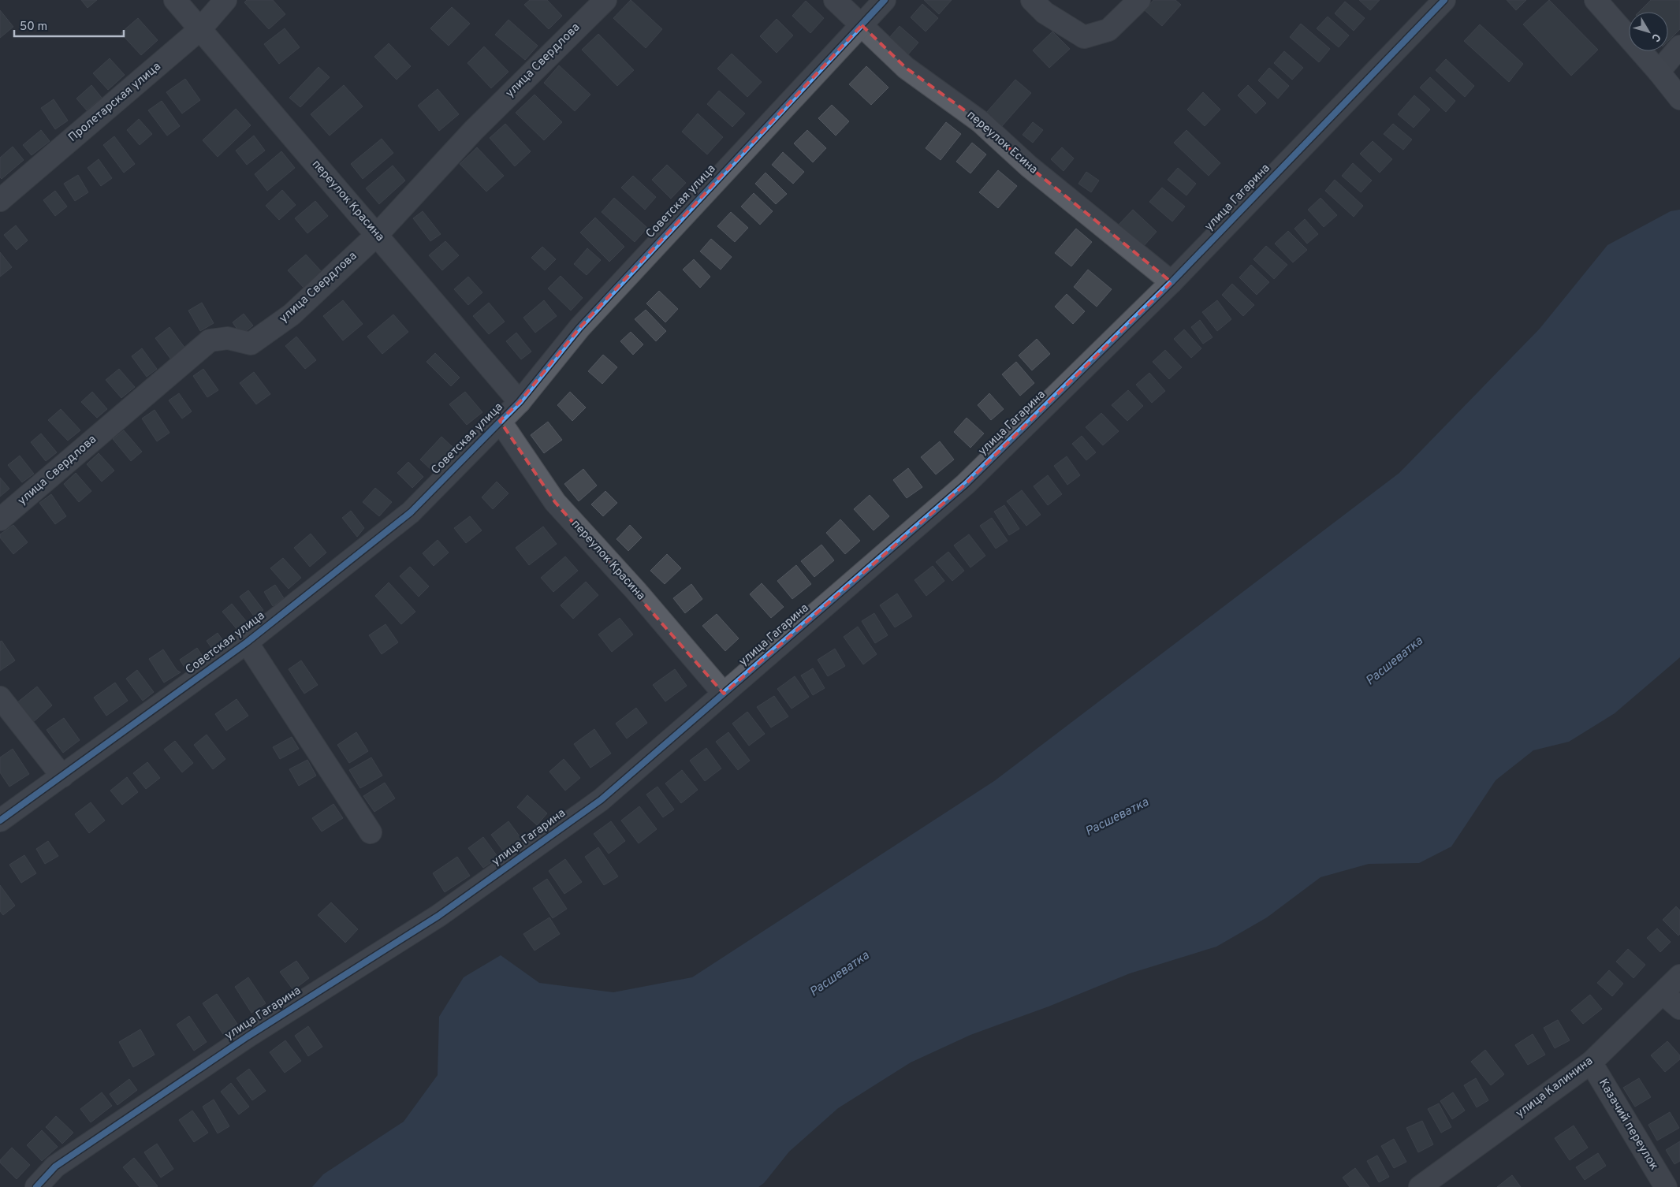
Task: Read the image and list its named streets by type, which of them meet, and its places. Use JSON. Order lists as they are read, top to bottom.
{
  "streets": {
    "street": [
      "улица Свердлова",
      "Пролетарская улица",
      "переулок Есина",
      "улица Гагарина",
      "переулок Красина",
      "Советская улица",
      "улица Калинина",
      "Казачий переулок"
    ]
  },
  "crossings": [
    ["улица Свердлова", "переулок Красина"],
    ["Пролетарская улица", "переулок Красина"],
    ["переулок Есина", "улица Гагарина"],
    ["переулок Есина", "Советская улица"],
    ["улица Гагарина", "переулок Красина"],
    ["переулок Красина", "Советская улица"],
    ["улица Калинина", "Казачий переулок"]
  ],
  "water": ["Расшеватка"],
  "scale_bar": "50 m",
  "north": "bottom right"
}
